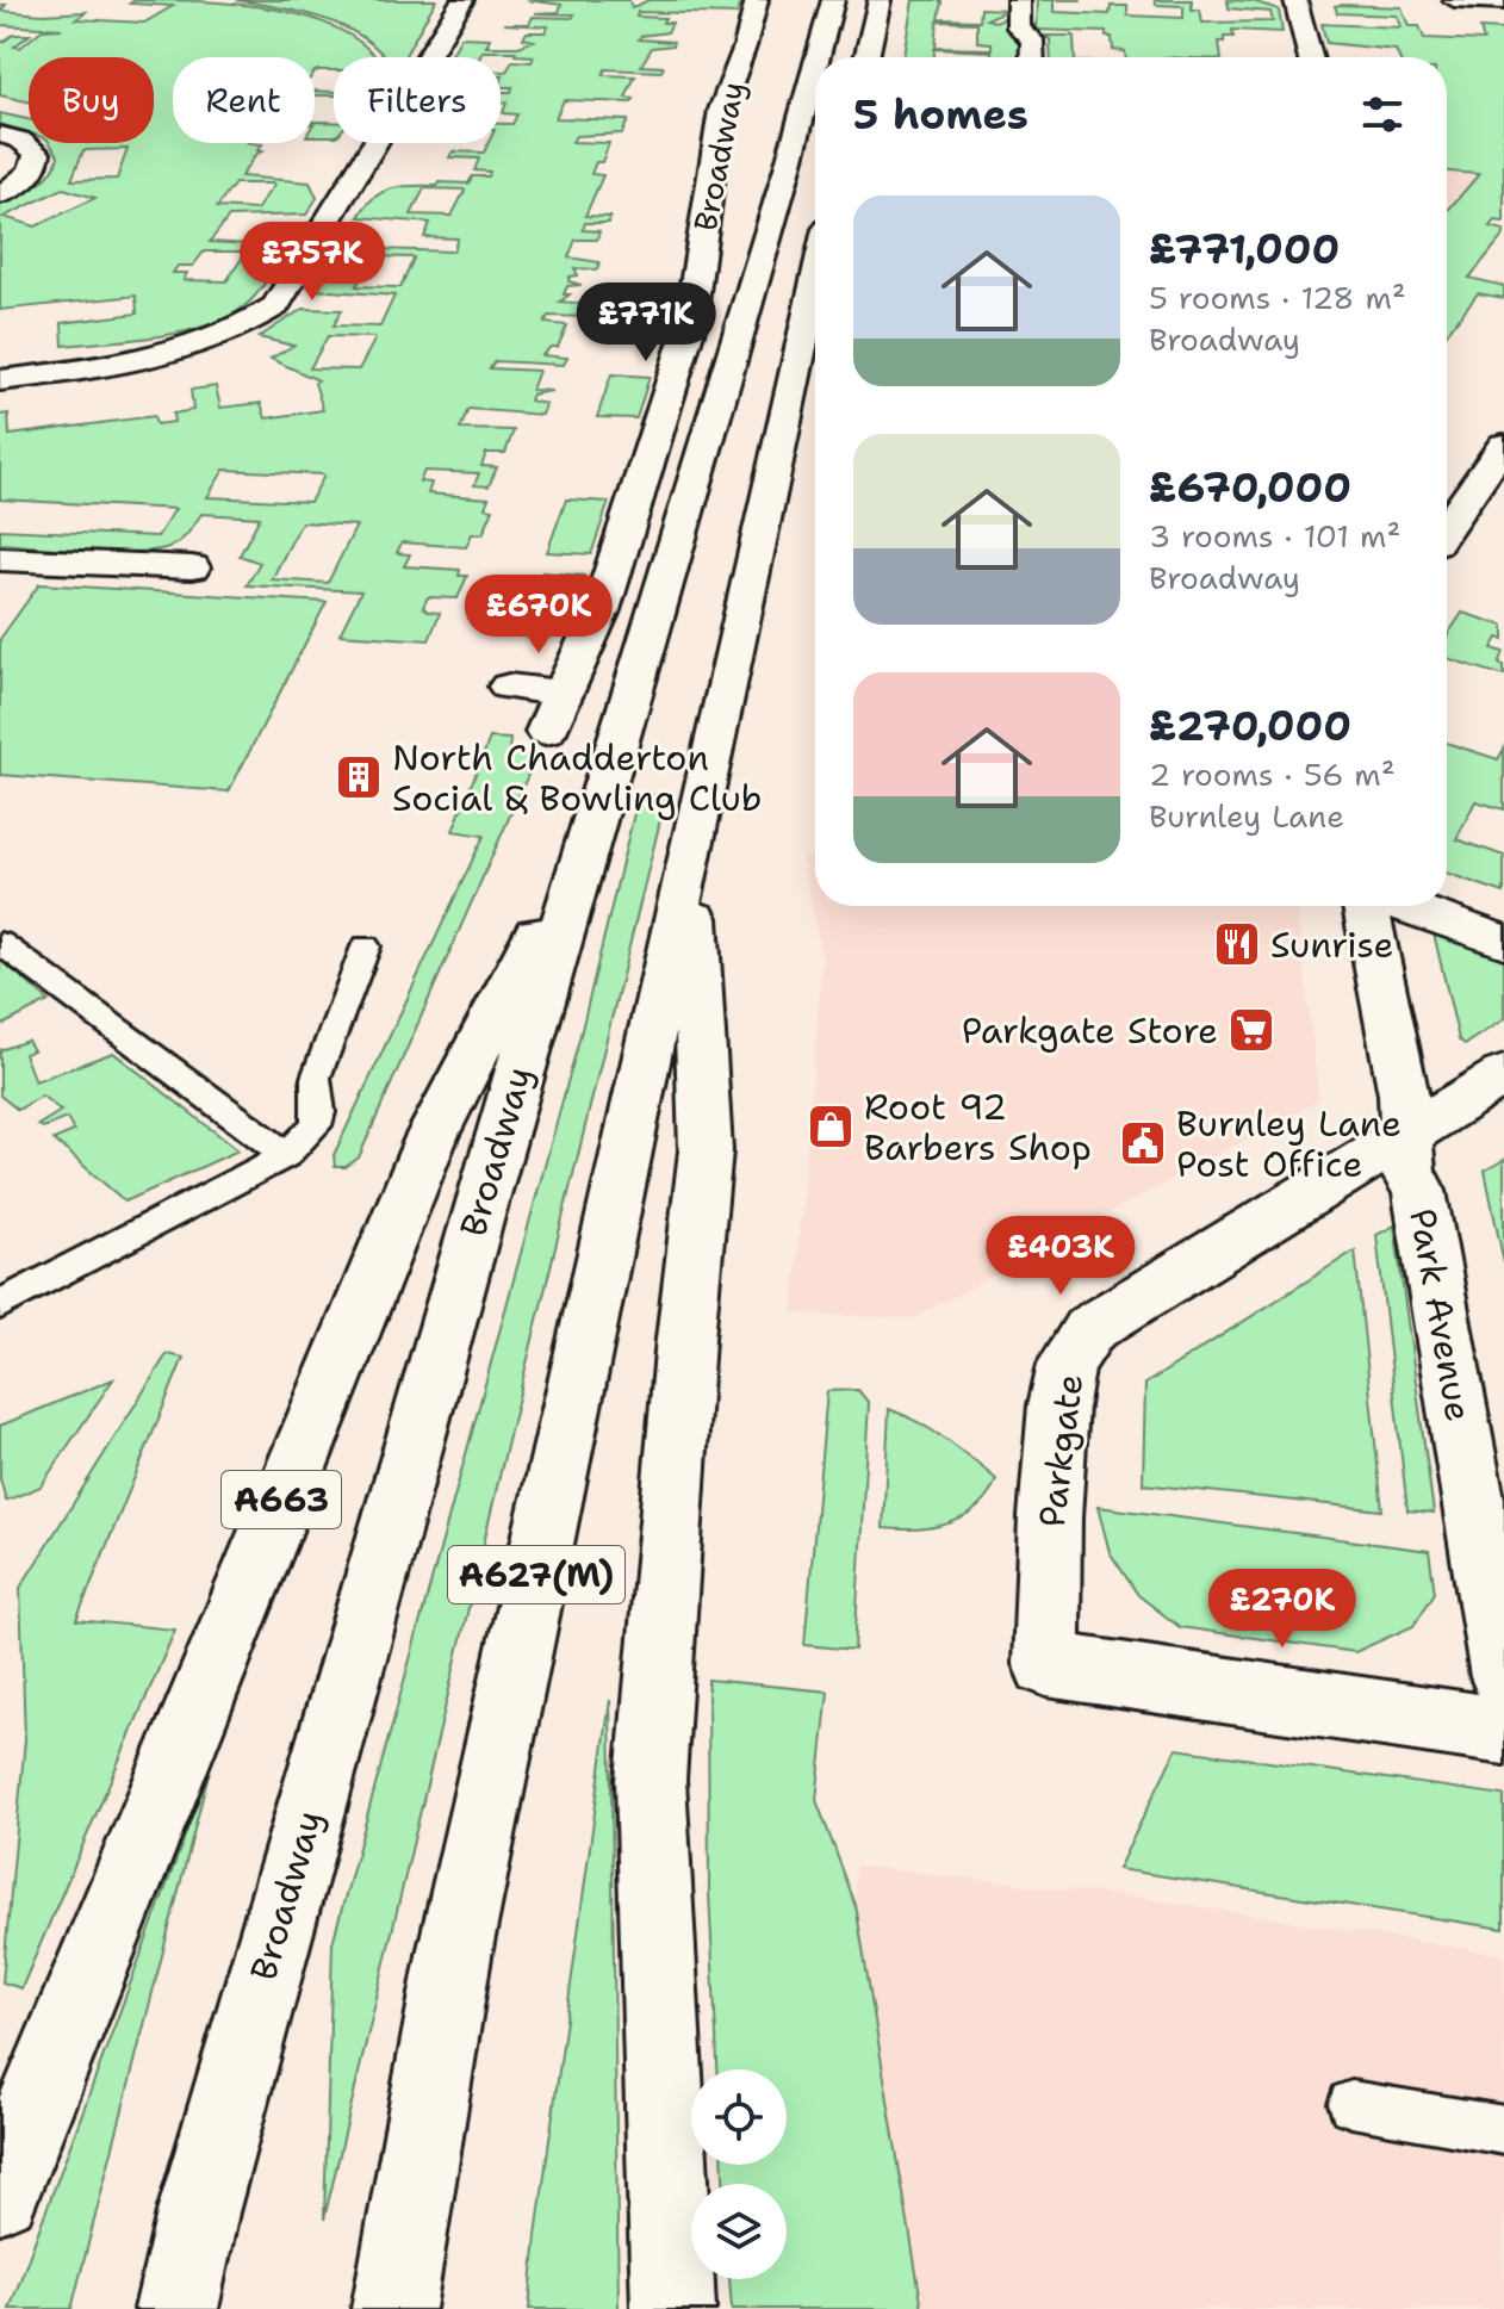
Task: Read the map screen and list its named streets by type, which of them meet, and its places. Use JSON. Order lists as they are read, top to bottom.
{
  "streets": {
    "main road": [
      "Broadway",
      "Park Avenue",
      "Parkgate",
      "A663",
      "A627(M)"
    ]
  },
  "crossings": [
    ["Broadway", "A663"],
    ["Park Avenue", "Parkgate"]
  ],
  "places": {
    "building": ["North Chadderton Social & Bowling Club"],
    "restaurant": ["Sunrise"],
    "supermarket": ["Parkgate Store"],
    "shop": ["Root 92 Barbers Shop"],
    "public building": ["Burnley Lane Post Office"]
  },
  "page": {
    "chip": ["Buy", "Rent", "Filters"],
    "heading": "5 homes",
    "list": [
      {
        "name": "£771,000",
        "note": "5 rooms · 128 m² · Broadway"
      },
      {
        "name": "£670,000",
        "note": "3 rooms · 101 m² · Broadway"
      },
      {
        "name": "£270,000",
        "note": "2 rooms · 56 m² · Burnley Lane"
      }
    ],
    "price": [
      "£757K",
      "£771K",
      "£670K",
      "£403K",
      "£270K"
    ]
  }
}
